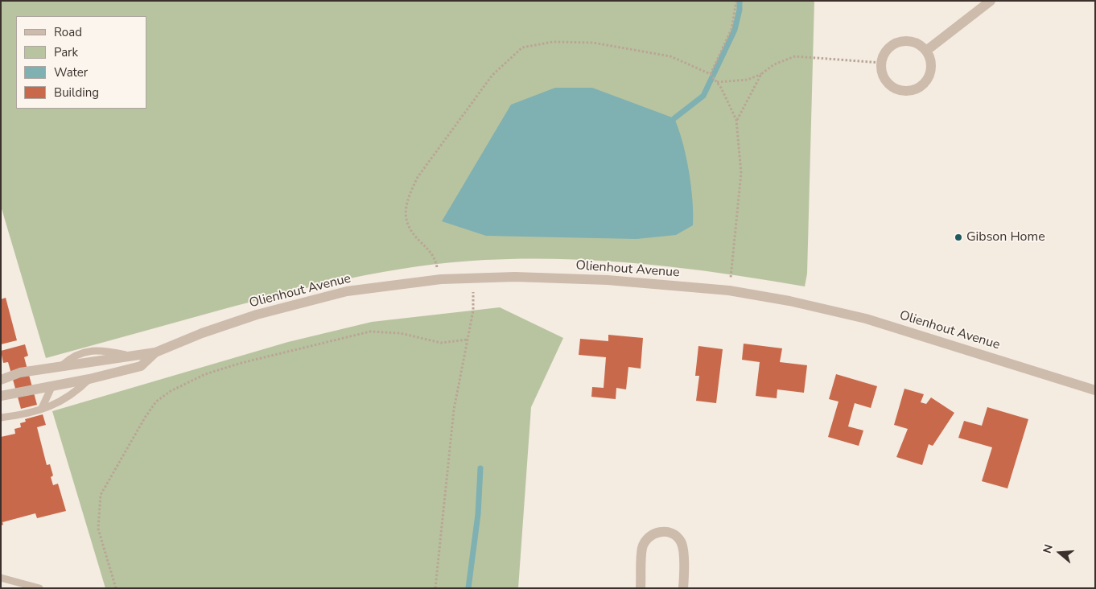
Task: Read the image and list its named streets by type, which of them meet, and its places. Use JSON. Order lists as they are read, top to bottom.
{
  "streets": {
    "street": ["Olienhout Avenue"]
  },
  "places": ["Gibson Home"],
  "legend": [
    "Road",
    "Park",
    "Water",
    "Building"
  ],
  "north": "left"
}
